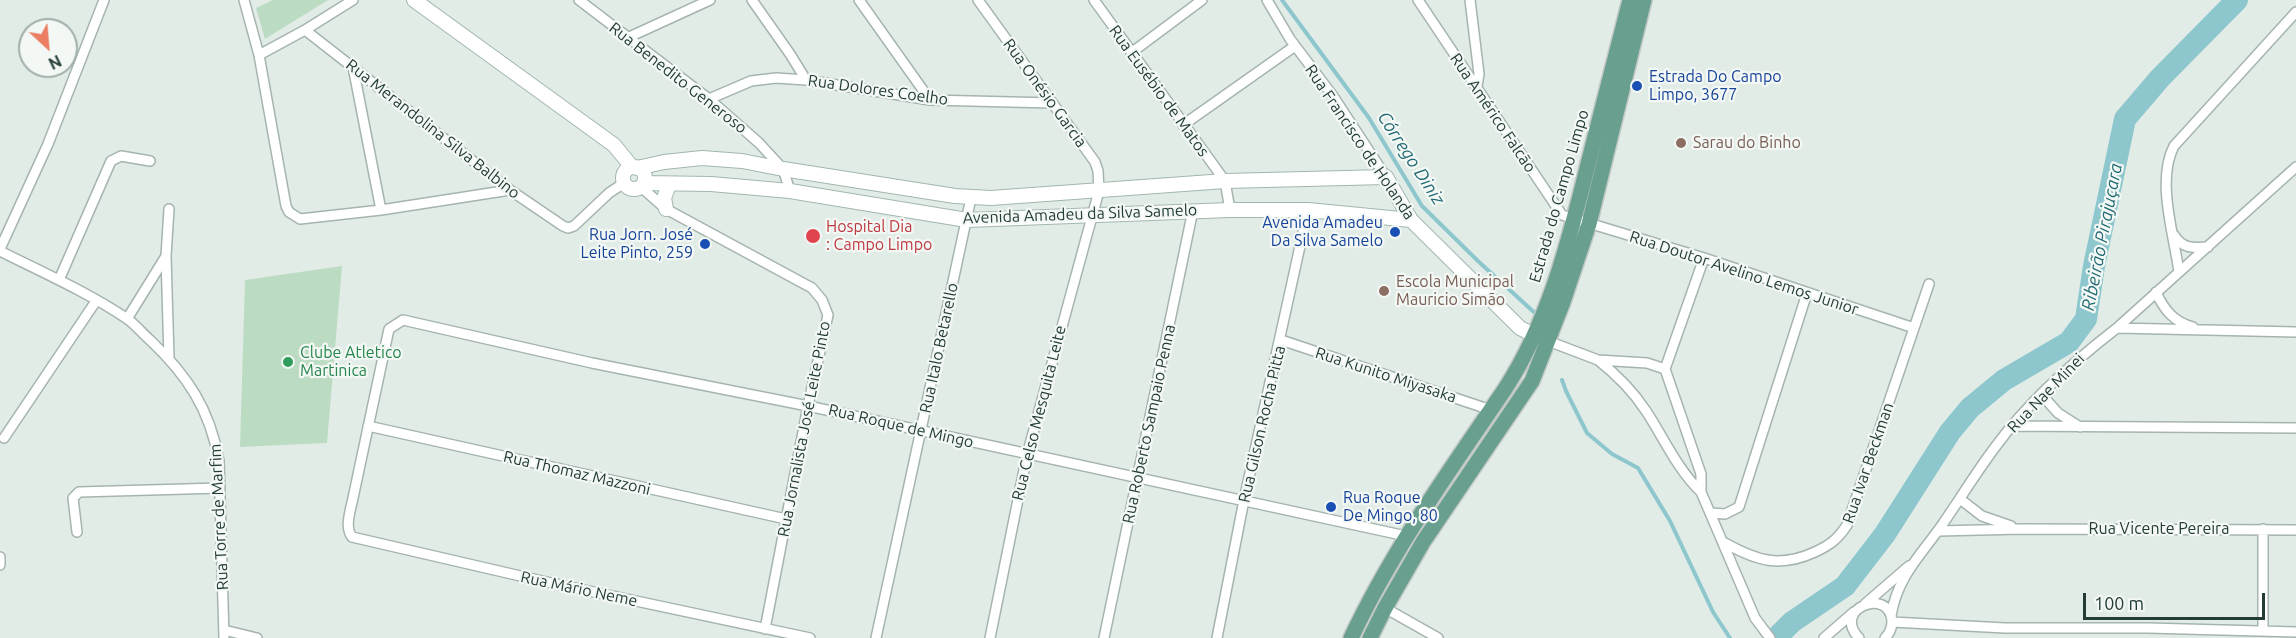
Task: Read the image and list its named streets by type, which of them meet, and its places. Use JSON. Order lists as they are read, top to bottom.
{
  "streets": {
    "main road": ["Estrada do Campo Limpo"],
    "street": [
      "Rua Benedito Generoso",
      "Rua Dolores Coelho",
      "Rua Eusébio de Matos",
      "Rua Onésio Garcia",
      "Rua Américo Falcão",
      "Rua Merandolina Silva Balbino",
      "Rua Francisco de Holanda",
      "Avenida Amadeu da Silva Samelo",
      "Rua Doutor Avelino Lemos Junior",
      "Rua Italo Betarello",
      "Rua Kunito Miyasaka",
      "Rua Nae Minei",
      "Rua Celso Mesquita Leite",
      "Rua Roberto Sampaio Penna",
      "Rua Gilson Rocha Pitta",
      "Rua Roque de Mingo",
      "Rua Jornalista José Leite Pinto",
      "Rua Ivar Beckman",
      "Rua Thomaz Mazzoni",
      "Rua Torre de Marfim",
      "Rua Vicente Pereira",
      "Rua Mário Neme"
    ]
  },
  "crossings": [
    ["Rua Benedito Generoso", "Rua Dolores Coelho"],
    ["Rua Benedito Generoso", "Avenida Amadeu da Silva Samelo"],
    ["Rua Dolores Coelho", "Rua Onésio Garcia"],
    ["Rua Eusébio de Matos", "Avenida Amadeu da Silva Samelo"],
    ["Rua Onésio Garcia", "Avenida Amadeu da Silva Samelo"],
    ["Rua Onésio Garcia", "Rua Celso Mesquita Leite"],
    ["Rua Américo Falcão", "Estrada do Campo Limpo"],
    ["Rua Américo Falcão", "Rua Doutor Avelino Lemos Junior"],
    ["Rua Merandolina Silva Balbino", "Avenida Amadeu da Silva Samelo"],
    ["Rua Merandolina Silva Balbino", "Rua Jornalista José Leite Pinto"],
    ["Rua Francisco de Holanda", "Estrada do Campo Limpo"],
    ["Rua Francisco de Holanda", "Avenida Amadeu da Silva Samelo"],
    ["Estrada do Campo Limpo", "Rua Doutor Avelino Lemos Junior"],
    ["Estrada do Campo Limpo", "Rua Kunito Miyasaka"],
    ["Estrada do Campo Limpo", "Rua Roque de Mingo"],
    ["Avenida Amadeu da Silva Samelo", "Rua Italo Betarello"],
    ["Avenida Amadeu da Silva Samelo", "Rua Celso Mesquita Leite"],
    ["Avenida Amadeu da Silva Samelo", "Rua Roberto Sampaio Penna"],
    ["Avenida Amadeu da Silva Samelo", "Rua Gilson Rocha Pitta"],
    ["Avenida Amadeu da Silva Samelo", "Rua Jornalista José Leite Pinto"],
    ["Rua Doutor Avelino Lemos Junior", "Rua Ivar Beckman"],
    ["Rua Italo Betarello", "Rua Roque de Mingo"],
    ["Rua Kunito Miyasaka", "Rua Gilson Rocha Pitta"],
    ["Rua Nae Minei", "Rua Vicente Pereira"],
    ["Rua Celso Mesquita Leite", "Rua Roque de Mingo"],
    ["Rua Roberto Sampaio Penna", "Rua Roque de Mingo"],
    ["Rua Gilson Rocha Pitta", "Rua Roque de Mingo"],
    ["Rua Roque de Mingo", "Rua Jornalista José Leite Pinto"],
    ["Rua Roque de Mingo", "Rua Thomaz Mazzoni"],
    ["Rua Roque de Mingo", "Rua Mário Neme"],
    ["Rua Jornalista José Leite Pinto", "Rua Thomaz Mazzoni"],
    ["Rua Jornalista José Leite Pinto", "Rua Mário Neme"],
    ["Rua Thomaz Mazzoni", "Rua Mário Neme"]
  ],
  "water": ["Córrego Diniz", "Ribeirão Pirajuçara"],
  "places": [
    "Estrada Do Campo Limpo, 3677",
    "Sarau do Binho",
    "Avenida Amadeu Da Silva Samelo",
    "Hospital Dia : Campo Limpo",
    "Rua Jorn. José Leite Pinto, 259",
    "Escola Municipal Mauricio Simão",
    "Clube Atletico Martinica",
    "Rua Roque De Mingo, 80"
  ],
  "scale_bar": "100 m",
  "north": "bottom right"
}
